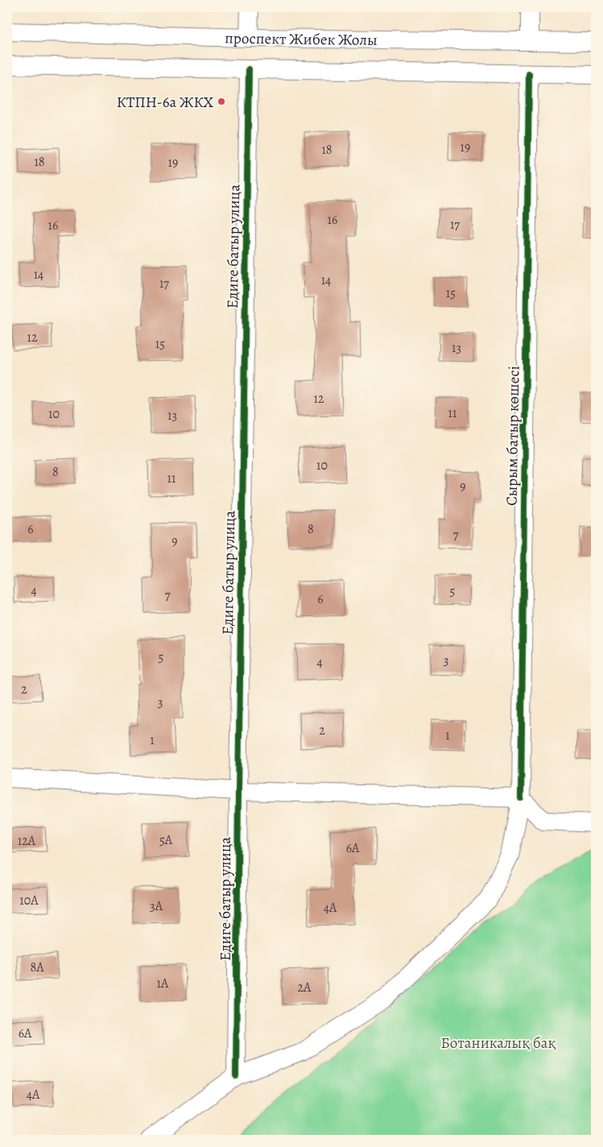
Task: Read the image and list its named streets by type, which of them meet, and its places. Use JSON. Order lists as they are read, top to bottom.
{
  "streets": {
    "street": ["проспект Жибек Жолы", "Едиге батыр улица", "Сырым батыр көшесі"]
  },
  "crossings": [
    ["проспект Жибек Жолы", "Едиге батыр улица"],
    ["проспект Жибек Жолы", "Сырым батыр көшесі"],
    ["Едиге батыр улица", "Сырым батыр көшесі"]
  ],
  "parks": ["Ботаникалық бақ"],
  "places": ["КТПН-6а ЖКХ"],
  "house_numbers": [
    "19",
    "18",
    "18",
    "19",
    "16",
    "17",
    "16",
    "14",
    "14",
    "17",
    "15",
    "12",
    "15",
    "13",
    "12",
    "11",
    "10",
    "13",
    "10",
    "8",
    "11",
    "9",
    "6",
    "8",
    "7",
    "9",
    "4",
    "5",
    "7",
    "6",
    "5",
    "3",
    "4",
    "2",
    "3",
    "2",
    "1",
    "1",
    "5А",
    "12А",
    "6А",
    "10А",
    "3А",
    "4А",
    "8А",
    "1А",
    "2А",
    "6А",
    "4А"
  ]
}
